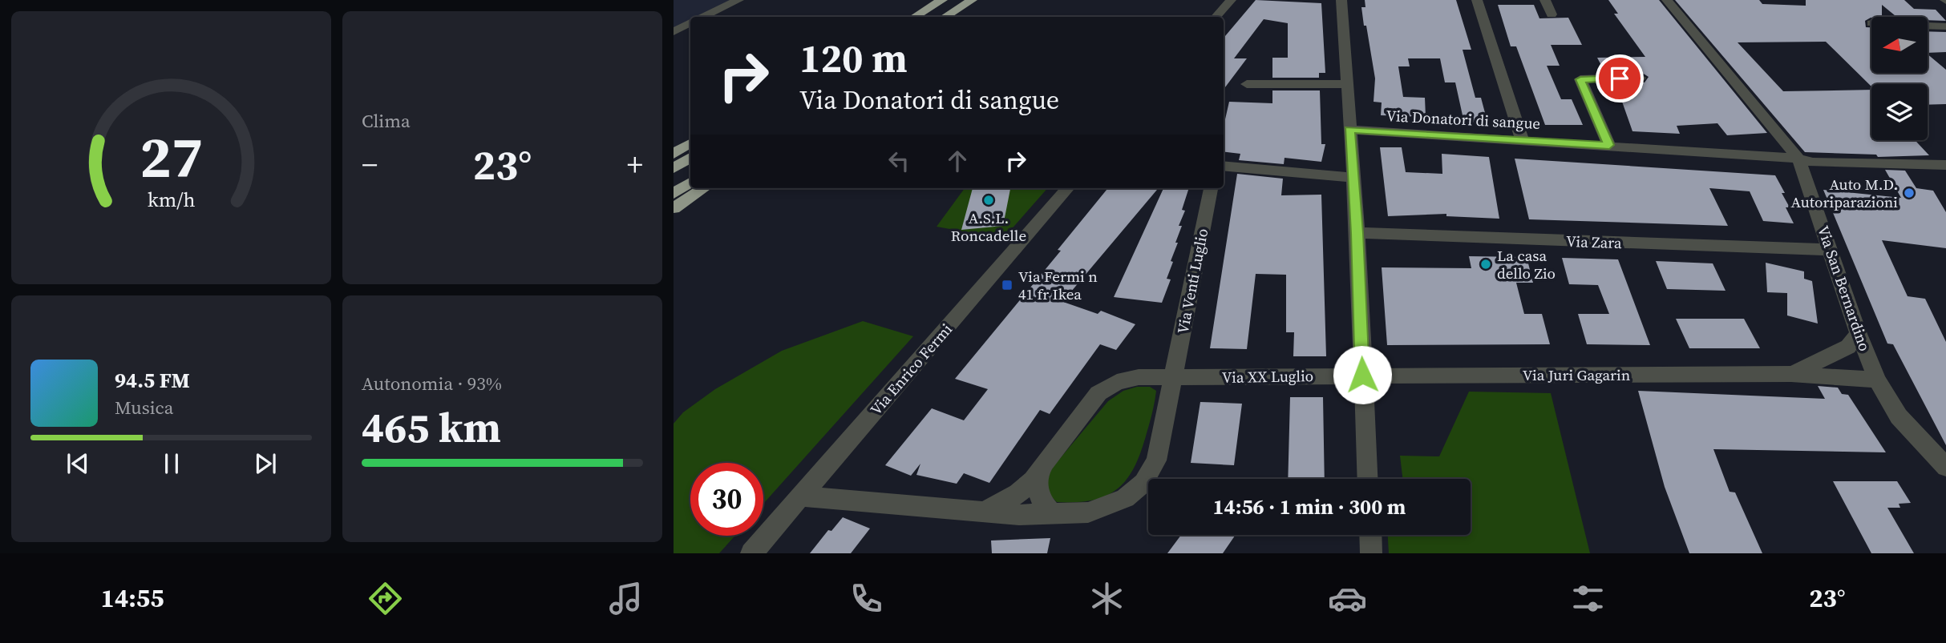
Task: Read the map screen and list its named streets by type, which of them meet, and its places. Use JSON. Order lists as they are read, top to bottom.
{
  "streets": {
    "street": [
      "Via Donatori di sangue",
      "Via Zara",
      "Via Venti Luglio",
      "Via San Bernardino",
      "Via Enrico Fermi",
      "Via Juri Gagarin",
      "Via XX Luglio"
    ]
  },
  "crossings": [
    ["Via Donatori di sangue", "Via San Bernardino"],
    ["Via Zara", "Via San Bernardino"],
    ["Via Venti Luglio", "Via XX Luglio"],
    ["Via San Bernardino", "Via Juri Gagarin"],
    ["Via Juri Gagarin", "Via XX Luglio"]
  ],
  "places": {
    "other": ["Auto M.D. Autoriparazioni", "A.S.L. Roncadelle", "La casa dello Zio"],
    "transit": ["Via Fermi n 41 fr Ikea"]
  },
  "north": "left",
  "page": {
    "tile": [
      "Clima",
      ["Autonomia · 93%", "465 km"]
    ],
    "turn": ["120 m", "Via Donatori di sangue"],
    "heat": ["−", "23°", "+"],
    "song": ["94.5 FM", "Musica"],
    "limit": "30",
    "trip": "14:56 · 1 min · 300 m",
    "tabs": ["14:55", "23°"],
    "gauge": ["27", "km/h"]
  }
}
